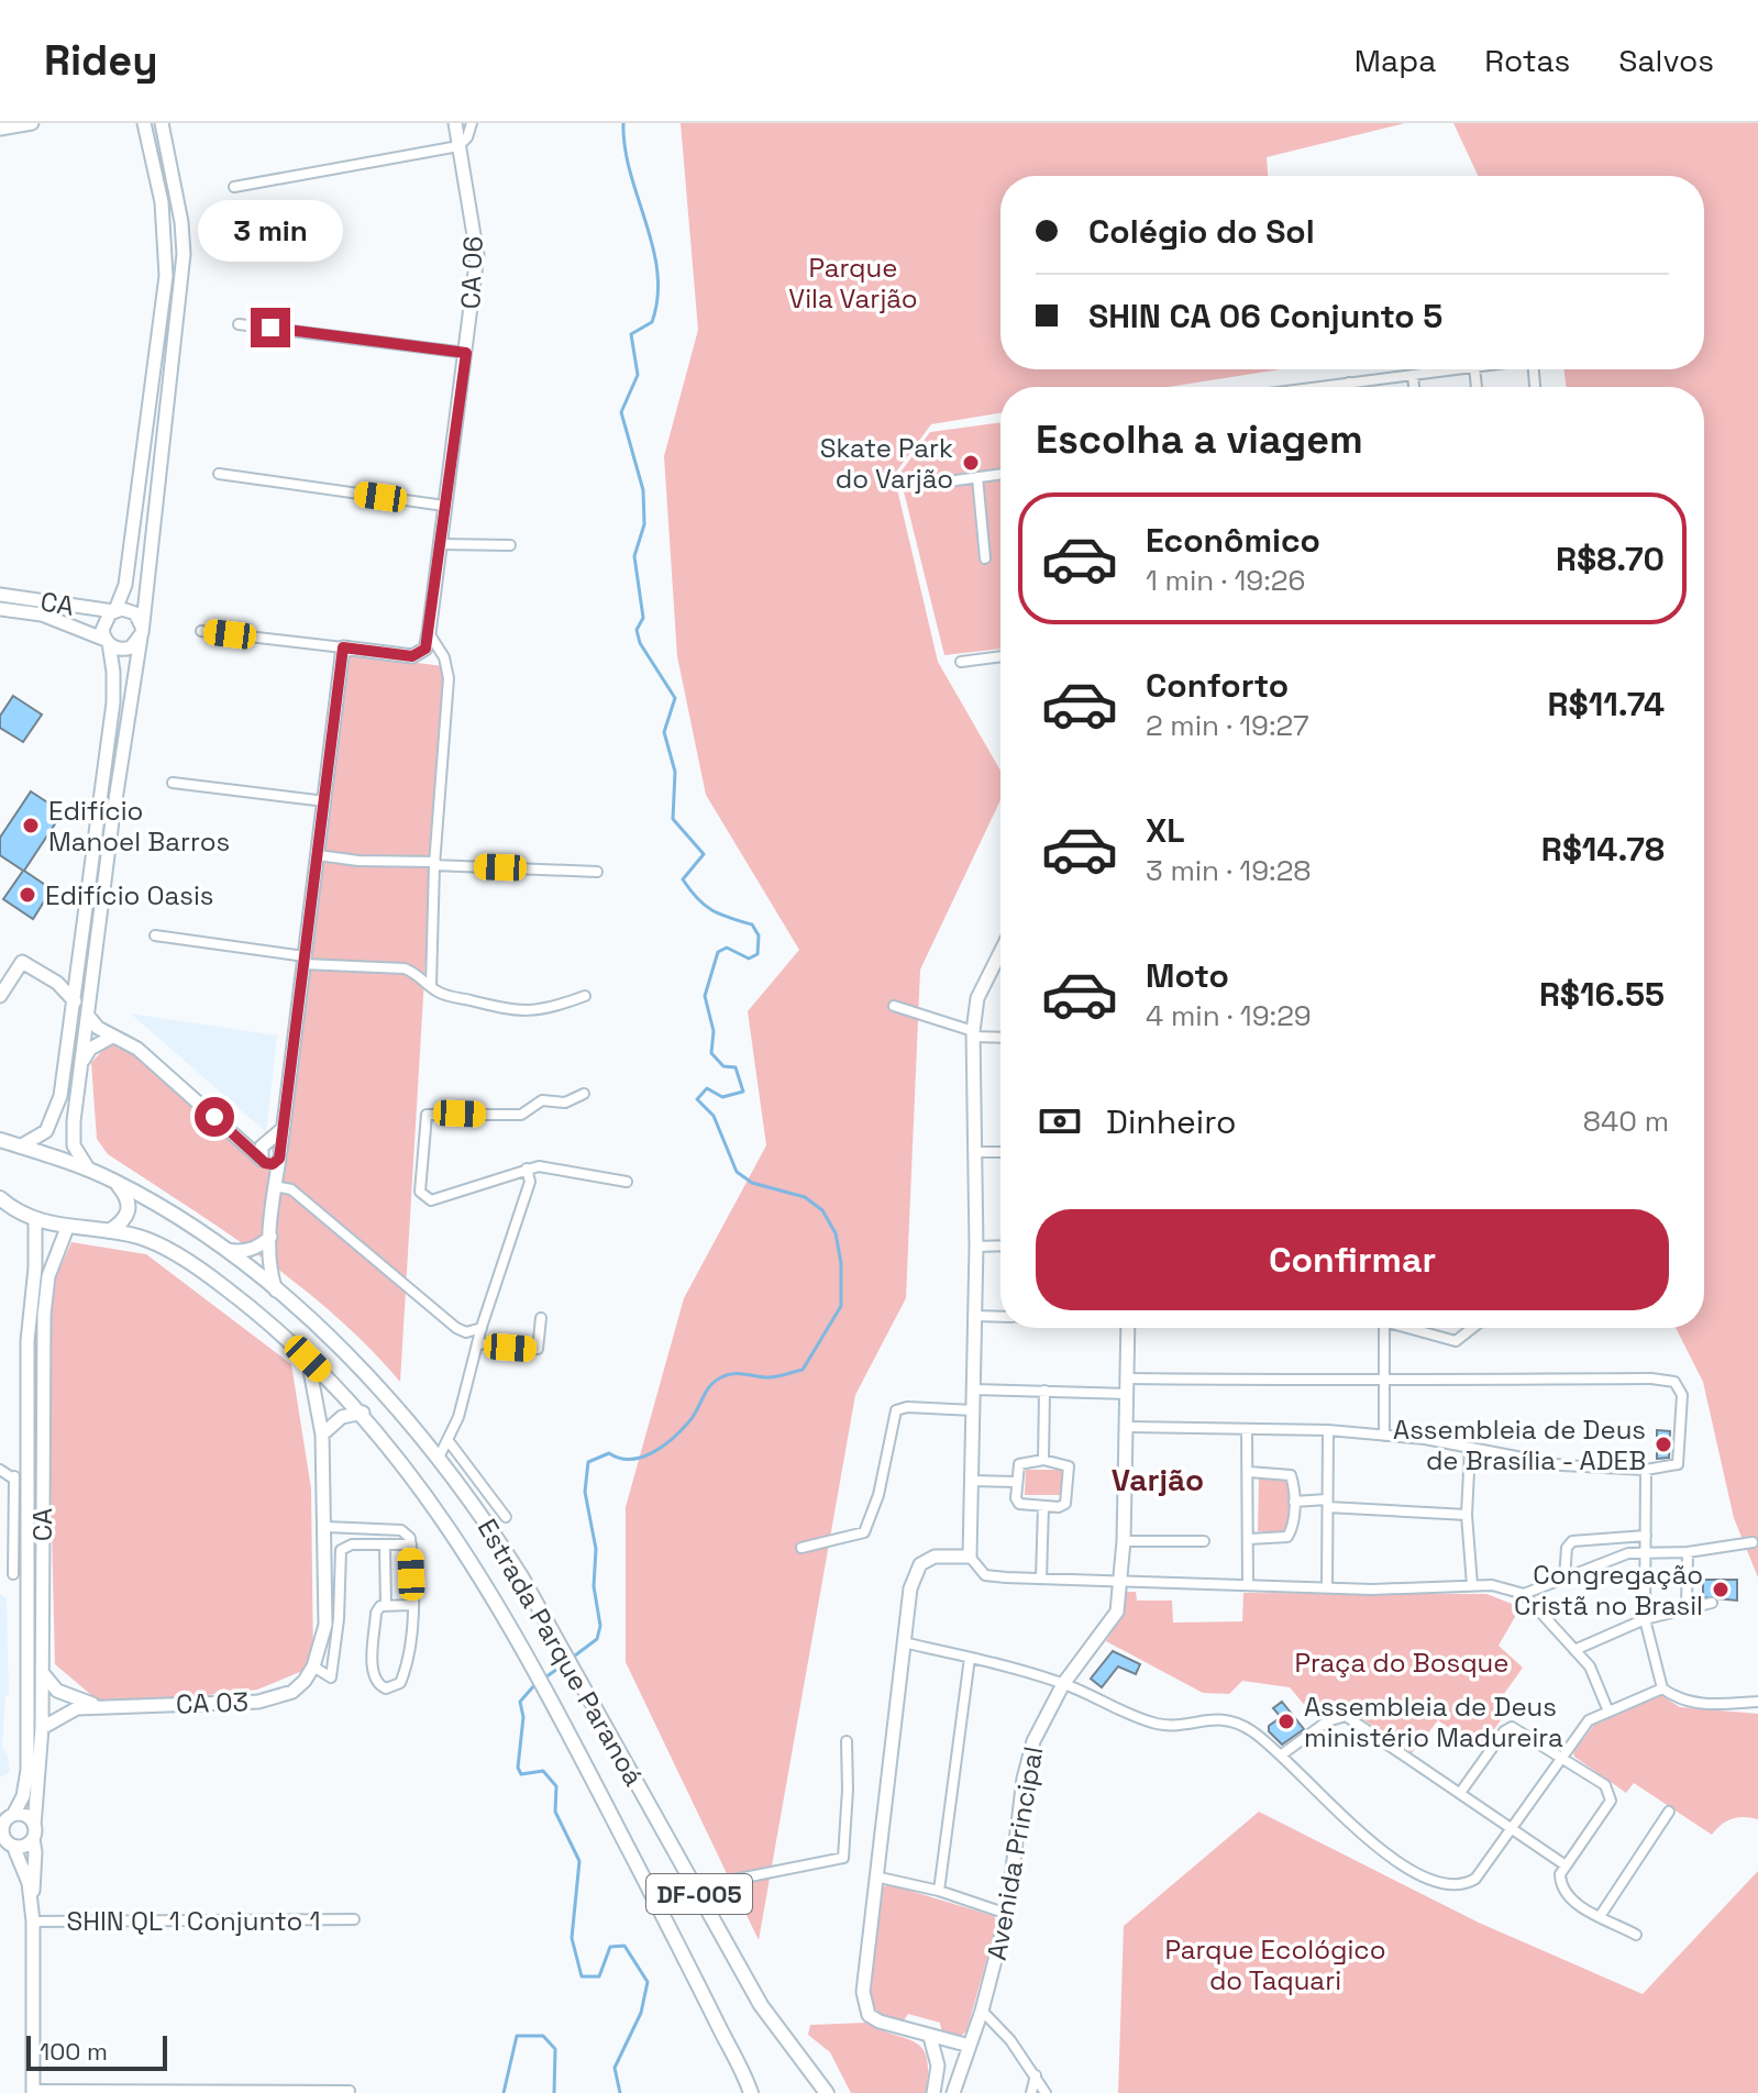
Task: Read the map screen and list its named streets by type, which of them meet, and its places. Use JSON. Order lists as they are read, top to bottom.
{
  "streets": {
    "main road": ["Estrada Parque Paranoá", "DF-005"],
    "street": [
      "CA 06",
      "CA",
      "CA 03",
      "Avenida Principal",
      "SHIN QL 1 Conjunto 1"
    ]
  },
  "crossings": [
    ["CA", "Estrada Parque Paranoá"],
    ["CA", "CA 03"]
  ],
  "districts": ["Varjão"],
  "parks": ["Parque Vila Varjão", "Praça do Bosque", "Parque Ecológico do Taquari"],
  "places": [
    "Skate Park do Varjão",
    "Edifício Manoel Barros",
    "Edifício Oasis",
    "Assembleia de Deus de Brasília - ADEB",
    "Congregação Cristã no Brasil",
    "Assembleia de Deus ministério Madureira"
  ],
  "scale_bar": "100 m",
  "page": {
    "header": "Ridey",
    "nav": ["Mapa", "Rotas", "Salvos"],
    "banner": ["Colégio do Sol", "SHIN CA 06 Conjunto 5"],
    "bubble": "3 min",
    "heading": "Escolha a viagem",
    "list": [
      {
        "name": "Econômico",
        "note": "1 min · 19:26",
        "value": "R$8.70"
      },
      {
        "name": "Conforto",
        "note": "2 min · 19:27",
        "value": "R$11.74"
      },
      {
        "name": "XL",
        "note": "3 min · 19:28",
        "value": "R$14.78"
      },
      {
        "name": "Moto",
        "note": "4 min · 19:29",
        "value": "R$16.55"
      }
    ],
    "pay": ["Dinheiro", "840 m"],
    "buttons": "Confirmar",
    "scale": "100 m"
  }
}
